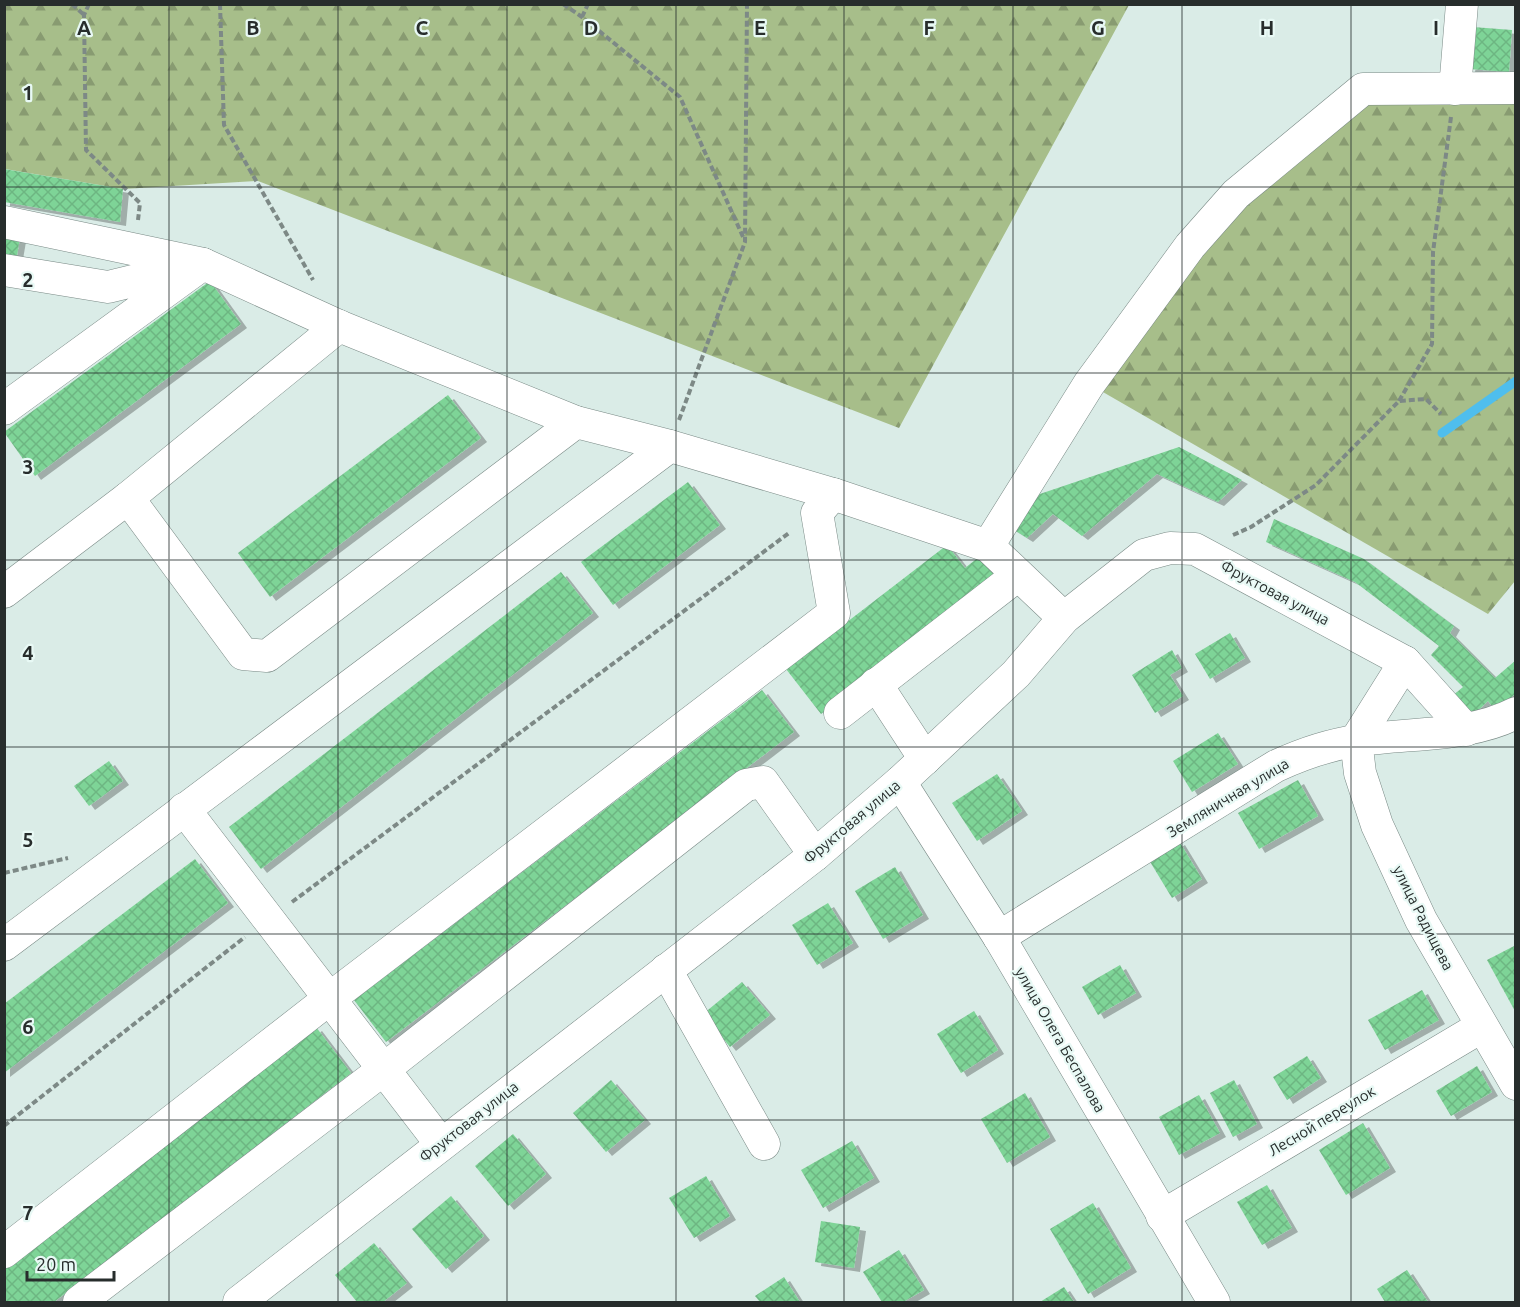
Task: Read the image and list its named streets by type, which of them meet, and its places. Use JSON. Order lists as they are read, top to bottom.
{
  "streets": {
    "street": [
      "Фруктовая улица",
      "Земляничная улица",
      "улица Радищева",
      "улица Олега Беспалова",
      "Лесной переулок"
    ]
  },
  "crossings": [
    ["Фруктовая улица", "Земляничная улица"],
    ["Фруктовая улица", "улица Олега Беспалова"],
    ["Земляничная улица", "улица Радищева"],
    ["Земляничная улица", "улица Олега Беспалова"],
    ["улица Радищева", "Лесной переулок"],
    ["улица Олега Беспалова", "Лесной переулок"]
  ],
  "scale_bar": "20 m",
  "grid": {
    "columns": [
      "A",
      "B",
      "C",
      "D",
      "E",
      "F",
      "G",
      "H",
      "I"
    ],
    "rows": [
      "1",
      "2",
      "3",
      "4",
      "5",
      "6",
      "7"
    ]
  }
}
